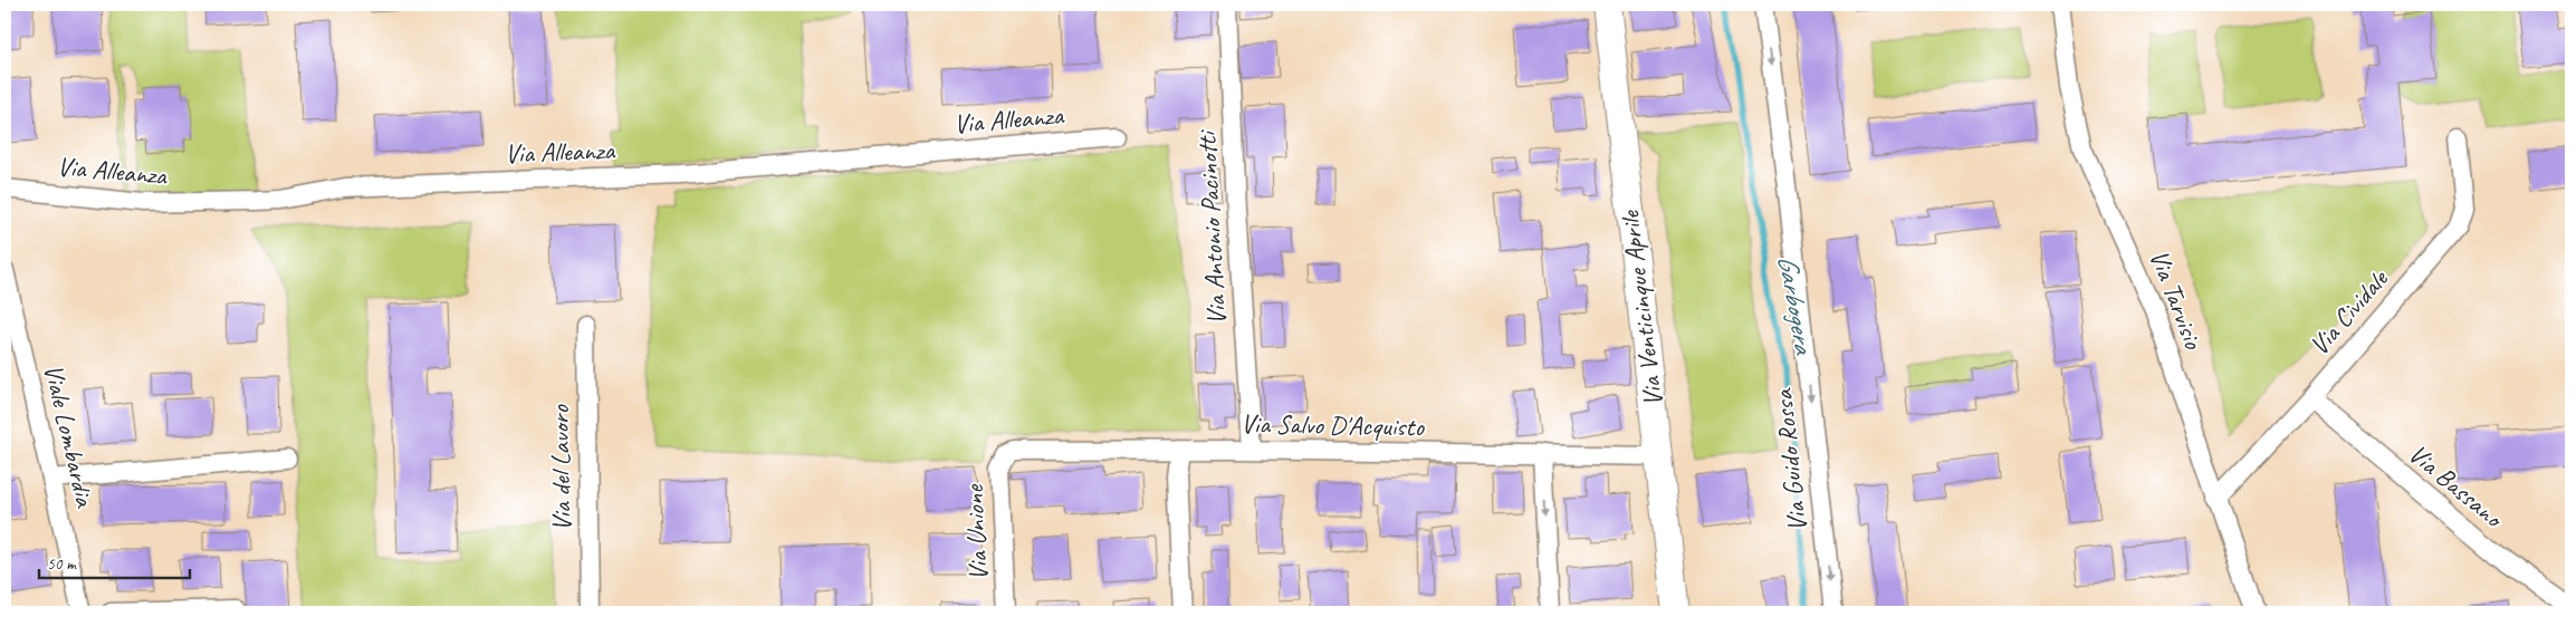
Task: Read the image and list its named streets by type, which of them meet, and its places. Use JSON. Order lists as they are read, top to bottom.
{
  "streets": {
    "street": [
      "Via Alleanza",
      "Via Antonio Pacinotti",
      "Via Tarvisio",
      "Via Venticinque Aprile",
      "Via Cividale",
      "Via Salvo D'Acquisto",
      "Viale Lombardia",
      "Via Guido Rossa",
      "Via del Lavoro",
      "Via Bassano",
      "Via Unione"
    ]
  },
  "crossings": [
    ["Via Antonio Pacinotti", "Via Salvo D'Acquisto"],
    ["Via Tarvisio", "Via Cividale"],
    ["Via Venticinque Aprile", "Via Salvo D'Acquisto"],
    ["Via Cividale", "Via Bassano"],
    ["Via Salvo D'Acquisto", "Via Unione"]
  ],
  "one_way": ["Via Guido Rossa"],
  "water": ["Garbogera"],
  "scale_bar": "50 m"
}
